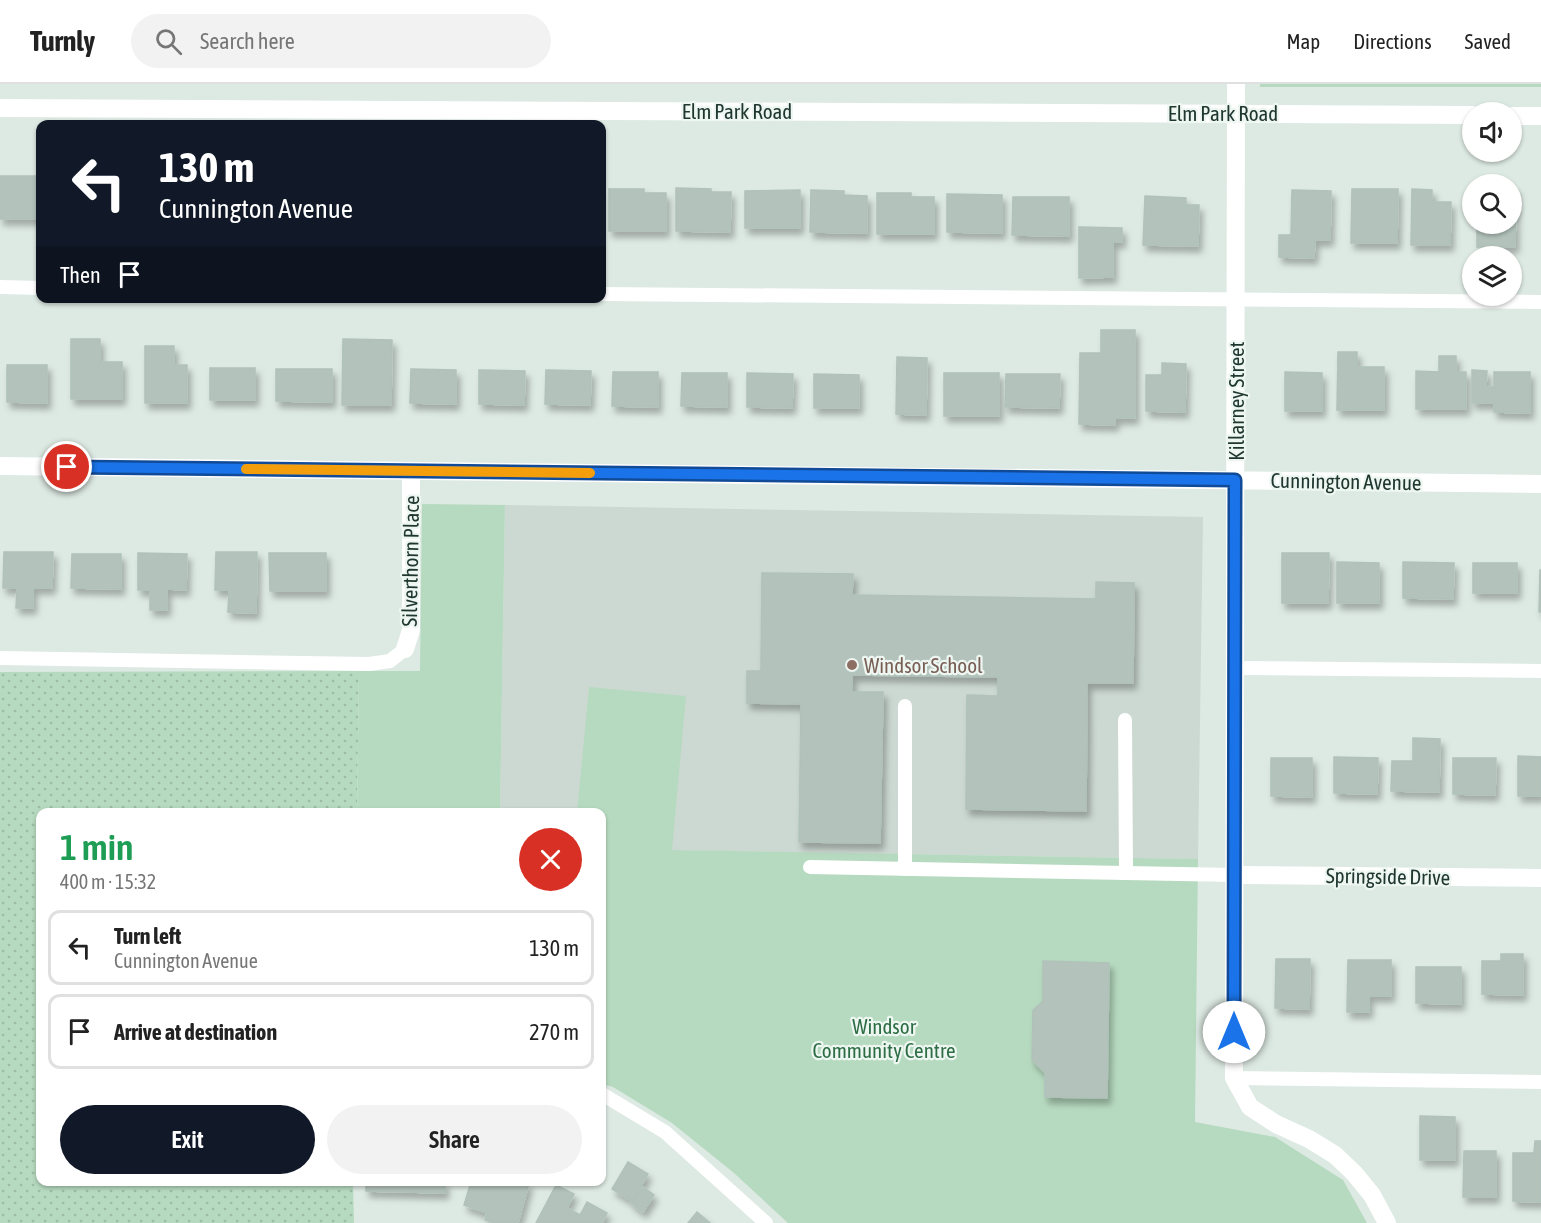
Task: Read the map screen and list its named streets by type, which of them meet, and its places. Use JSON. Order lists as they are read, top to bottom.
{
  "streets": {
    "street": [
      "Elm Park Road",
      "Killarney Street",
      "Cunnington Avenue",
      "Silverthorn Place",
      "Springside Drive"
    ]
  },
  "crossings": [
    ["Elm Park Road", "Killarney Street"],
    ["Killarney Street", "Cunnington Avenue"],
    ["Killarney Street", "Springside Drive"],
    ["Cunnington Avenue", "Silverthorn Place"]
  ],
  "parks": ["Windsor Community Centre"],
  "places": ["Windsor School"],
  "page": {
    "header": "Turnly",
    "search": "Search here",
    "nav": ["Map", "Directions", "Saved"],
    "turn": ["130 m", "Cunnington Avenue"],
    "then": "Then",
    "heading": ["1 min", "400 m · 15:32"],
    "list": [
      {
        "name": "Turn left",
        "note": "Cunnington Avenue",
        "value": "130 m"
      },
      {
        "name": "Arrive at destination",
        "value": "270 m"
      }
    ],
    "buttons": ["Exit", "Share"]
  }
}
